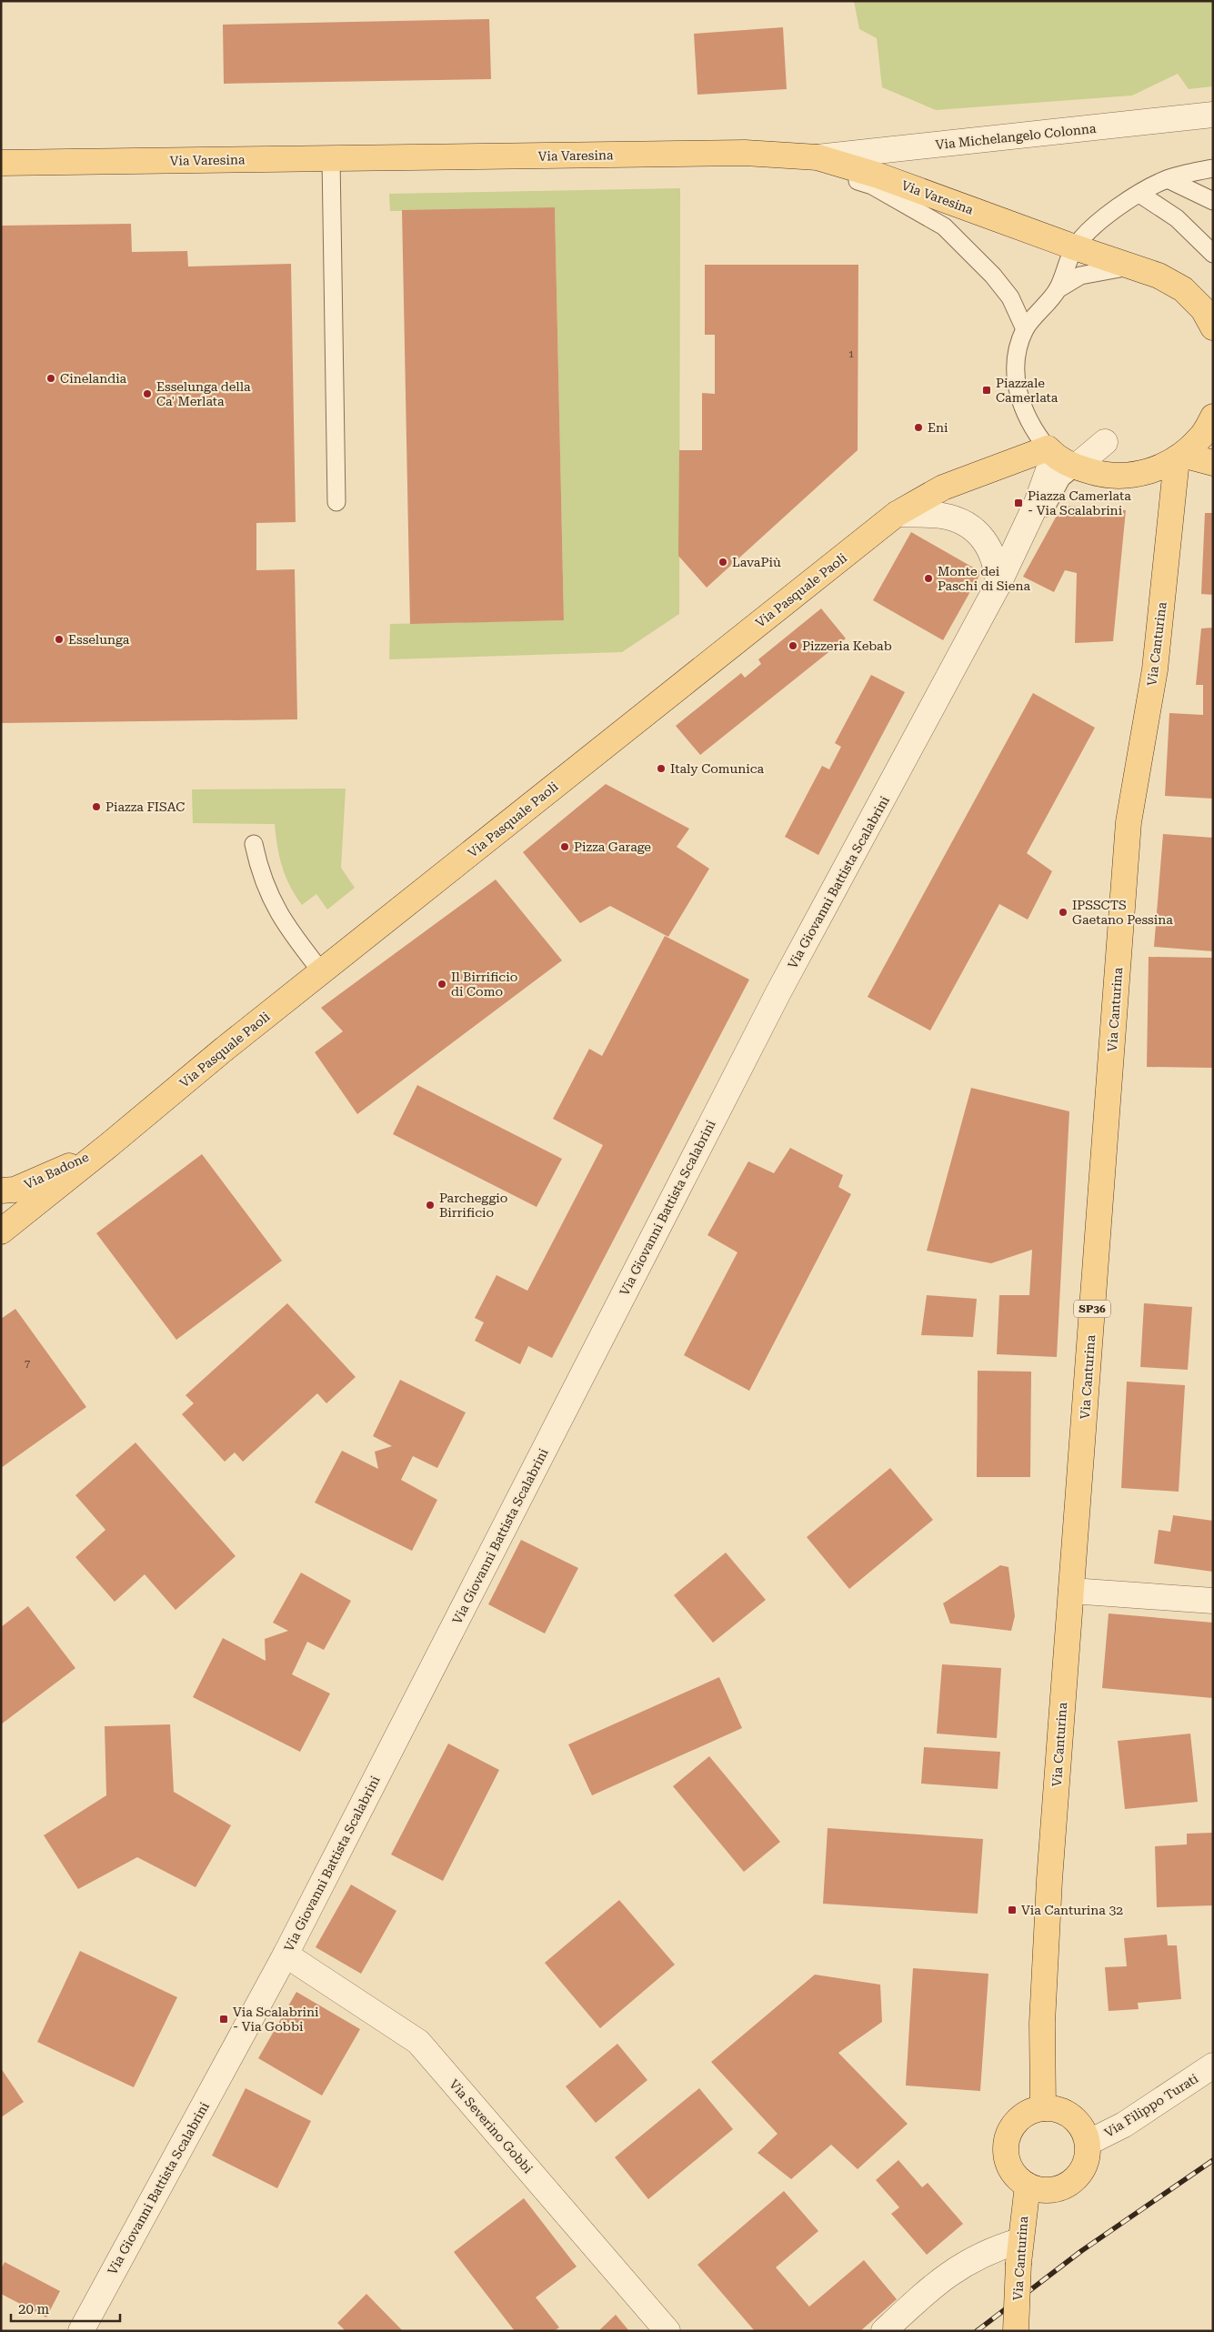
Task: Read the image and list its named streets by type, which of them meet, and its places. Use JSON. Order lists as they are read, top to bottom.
{
  "streets": {
    "main road": [
      "Via Varesina",
      "Via Pasquale Paoli",
      "Via Canturina",
      "Via Badone",
      "SP36"
    ],
    "street": [
      "Via Michelangelo Colonna",
      "Via Giovanni Battista Scalabrini",
      "Via Filippo Turati",
      "Via Severino Gobbi"
    ]
  },
  "crossings": [
    ["Via Michelangelo Colonna", "Via Varesina"],
    ["Via Pasquale Paoli", "Via Badone"],
    ["Via Canturina", "Via Filippo Turati"],
    ["Via Giovanni Battista Scalabrini", "Via Severino Gobbi"]
  ],
  "places": {
    "other": [
      "Cinelandia",
      "Esselunga della Ca' Merlata",
      "Eni",
      "LavaPiù",
      "Monte dei Paschi di Siena",
      "Esselunga",
      "Pizzeria Kebab",
      "Italy Comunica",
      "Piazza FISAC",
      "Pizza Garage",
      "IPSSCTS Gaetano Pessina",
      "Il Birrificio di Como",
      "Parcheggio Birrificio"
    ],
    "transit": [
      "Piazzale Camerlata",
      "Piazza Camerlata - Via Scalabrini",
      "Via Canturina 32",
      "Via Scalabrini - Via Gobbi"
    ]
  },
  "house_numbers": ["1", "7"],
  "scale_bar": "20 m"
}
